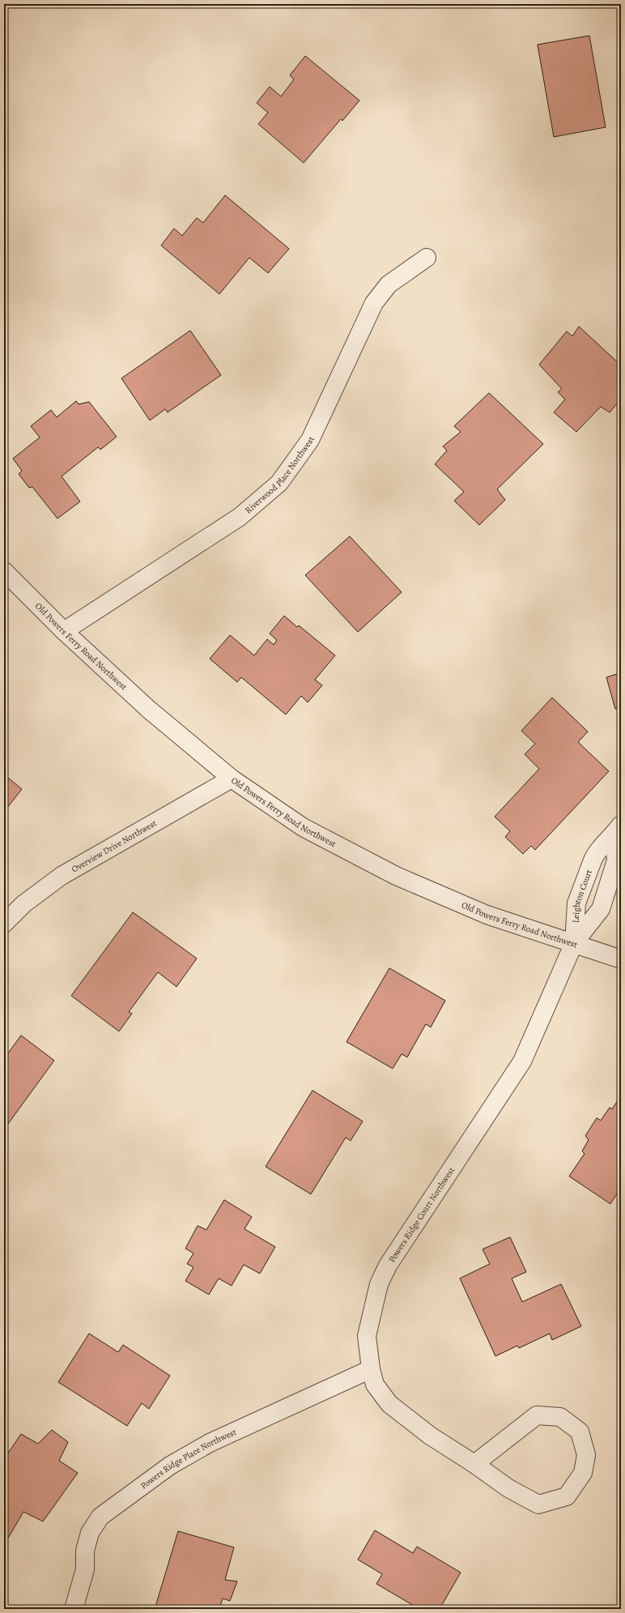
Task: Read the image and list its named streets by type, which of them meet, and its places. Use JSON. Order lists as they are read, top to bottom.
{
  "streets": {
    "street": [
      "Riverwood Place Northwest",
      "Old Powers Ferry Road Northwest",
      "Overview Drive Northwest",
      "Leighton Court",
      "Powers Ridge Court Northwest",
      "Powers Ridge Place Northwest"
    ]
  },
  "crossings": [
    ["Riverwood Place Northwest", "Old Powers Ferry Road Northwest"],
    ["Old Powers Ferry Road Northwest", "Overview Drive Northwest"],
    ["Old Powers Ferry Road Northwest", "Leighton Court"],
    ["Old Powers Ferry Road Northwest", "Powers Ridge Court Northwest"],
    ["Leighton Court", "Powers Ridge Court Northwest"],
    ["Powers Ridge Court Northwest", "Powers Ridge Place Northwest"]
  ]
}
